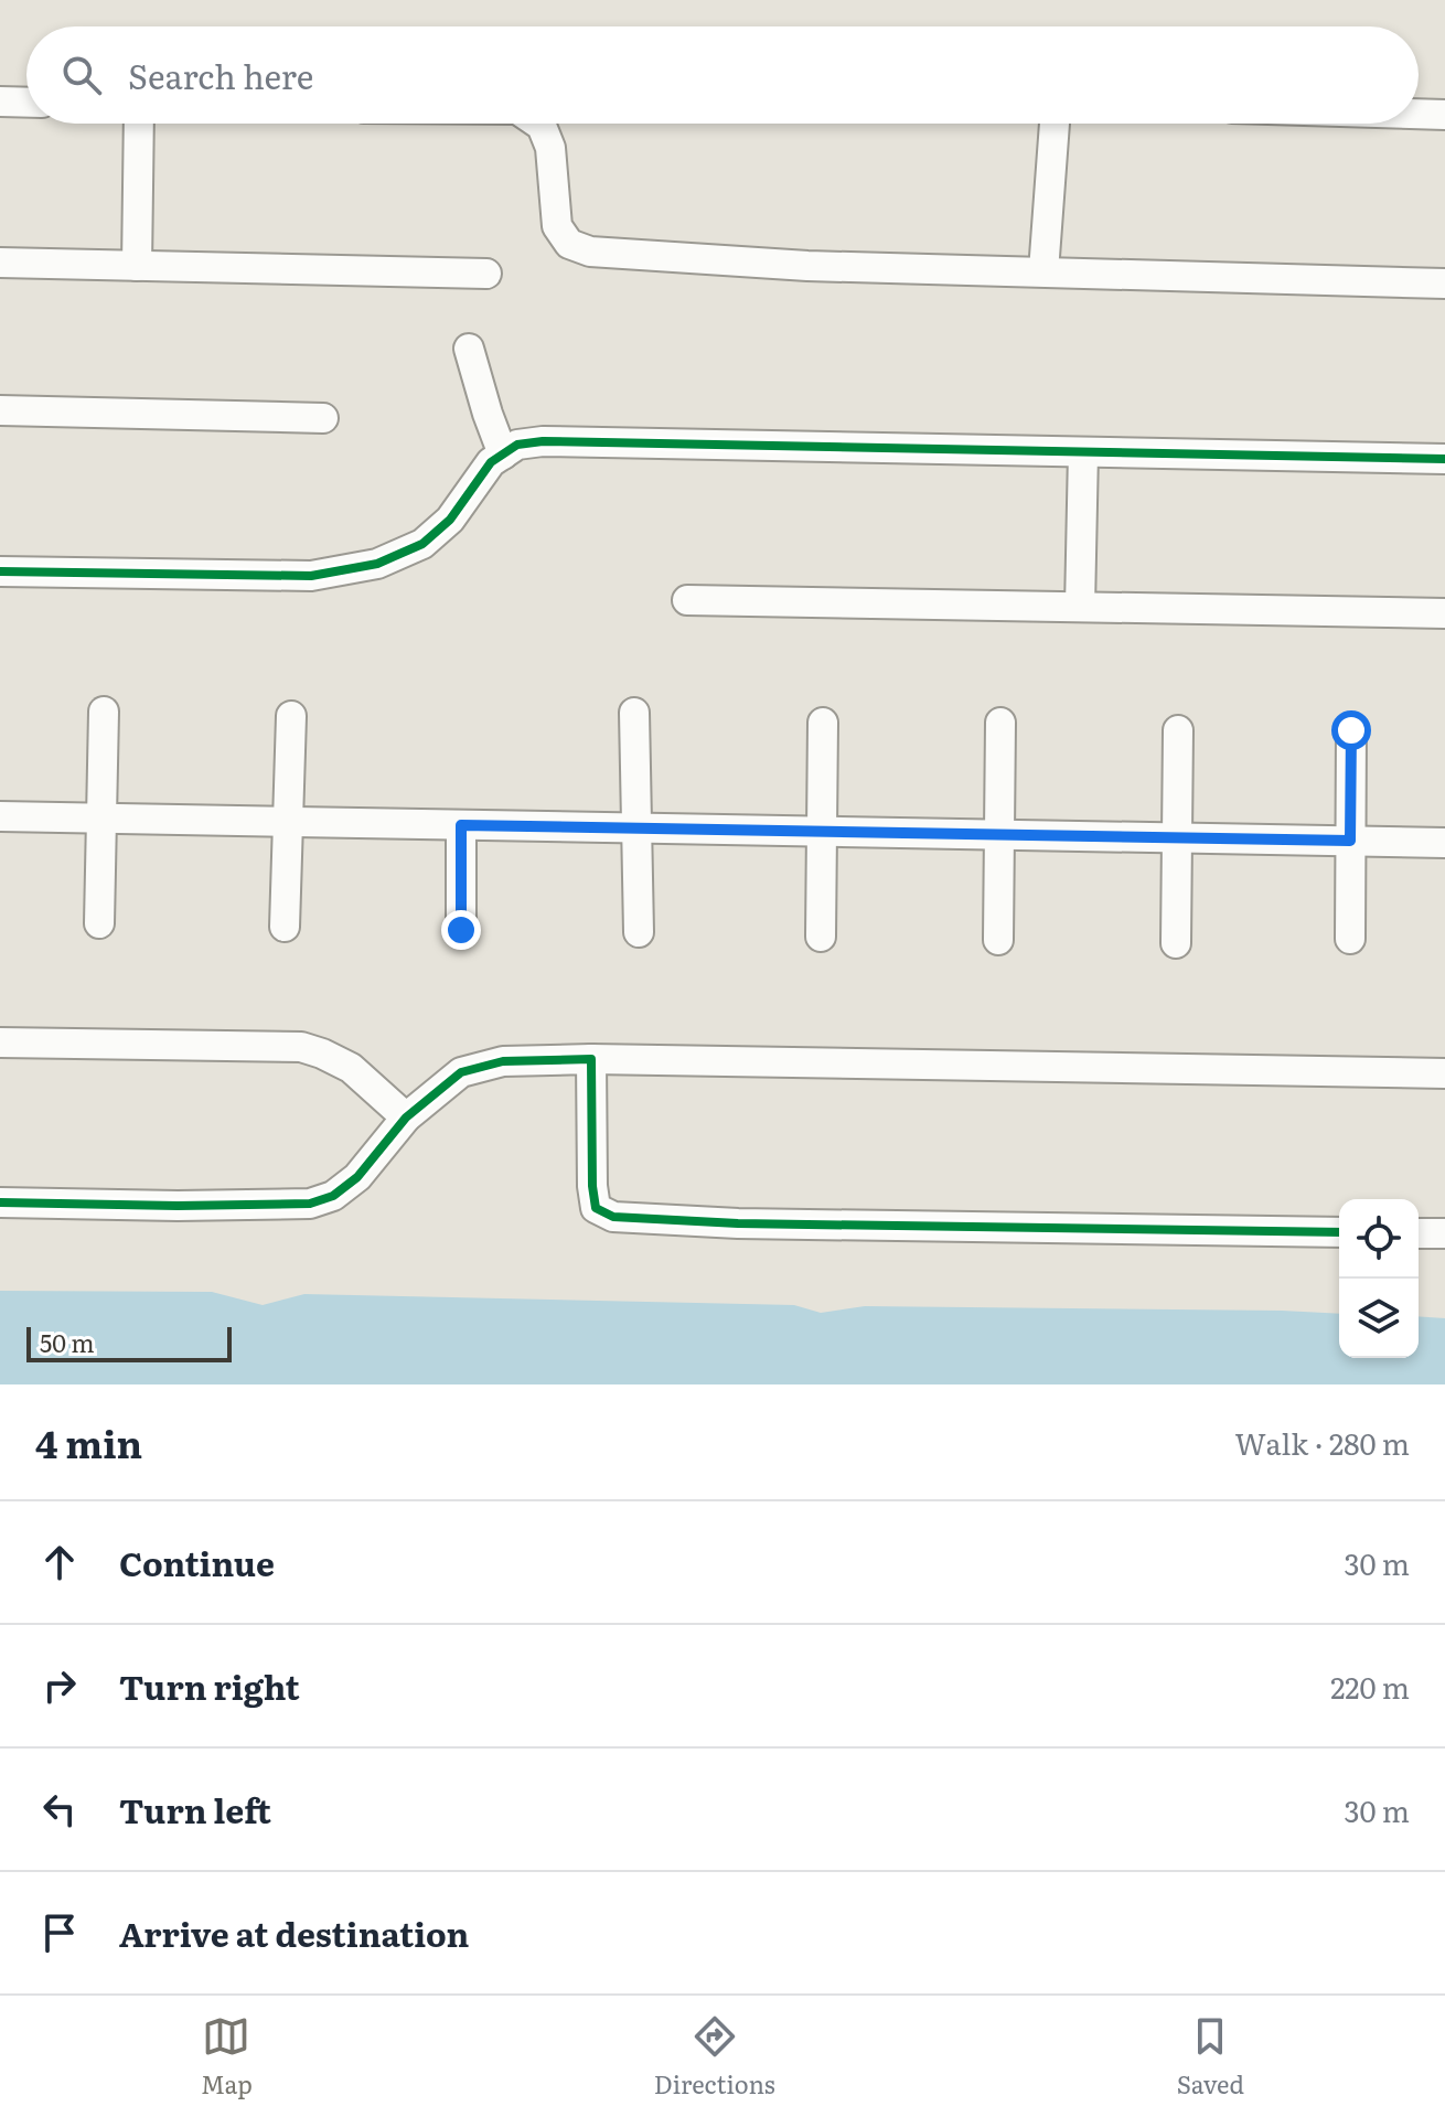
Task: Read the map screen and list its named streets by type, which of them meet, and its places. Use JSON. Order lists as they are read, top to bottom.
{
  "scale_bar": "50 m",
  "page": {
    "search": "Search here",
    "scale": "50 m",
    "heading": ["4 min", "Walk · 280 m"],
    "list": [
      ["Continue", "30 m"],
      ["Turn right", "220 m"],
      ["Turn left", "30 m"],
      "Arrive at destination"
    ],
    "nav": ["Map", "Directions", "Saved"]
  }
}
